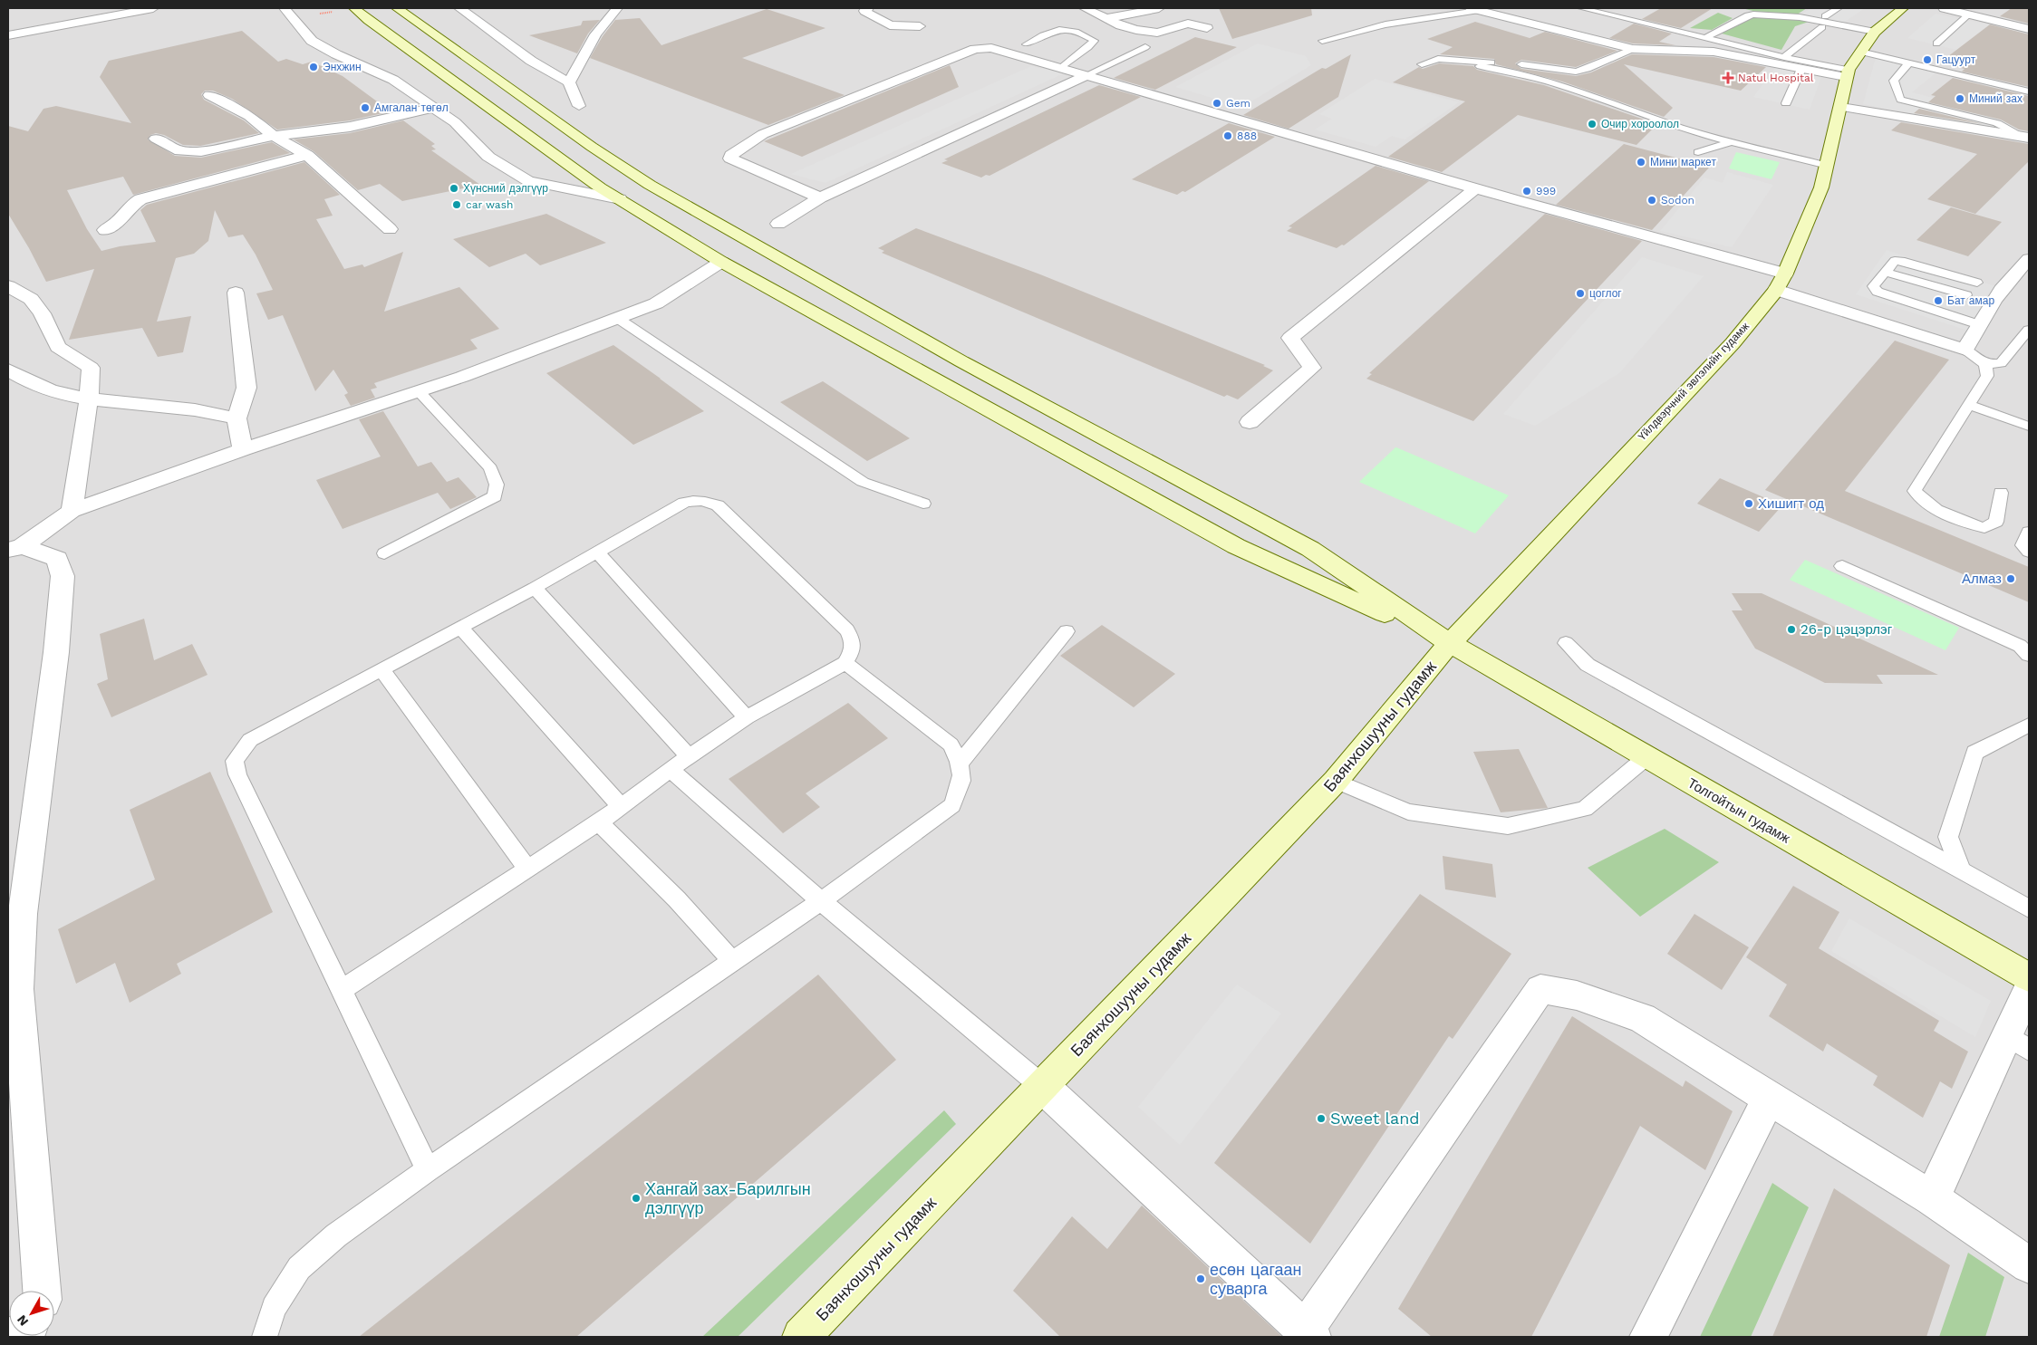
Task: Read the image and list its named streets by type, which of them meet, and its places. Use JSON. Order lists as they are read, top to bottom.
{
  "streets": {
    "main road": ["Үйлдвэрчний эвлэлийн гудамж", "Баянхошууны гудамж", "Толгойтын гудамж"]
  },
  "crossings": [
    ["Үйлдвэрчний эвлэлийн гудамж", "Баянхошууны гудамж"],
    ["Үйлдвэрчний эвлэлийн гудамж", "Толгойтын гудамж"],
    ["Баянхошууны гудамж", "Толгойтын гудамж"]
  ],
  "places": {
    "other": [
      "Гацуурт",
      "Энхжин",
      "Миний зах",
      "Gem",
      "Амгалан төгөл",
      "Очир хороолол",
      "888",
      "Мини маркет",
      "Хүнсний дэлгүүр",
      "999",
      "Sodon",
      "car wash",
      "цоглог",
      "Бат амар",
      "Хишигт од",
      "Алмаз",
      "26-р цэцэрлэг",
      "Sweet land",
      "Хангай зах-Барилгын дэлгүүр",
      "есөн цагаан суварга"
    ],
    "health": ["Natul Hospital"]
  },
  "north": "bottom left"
}
